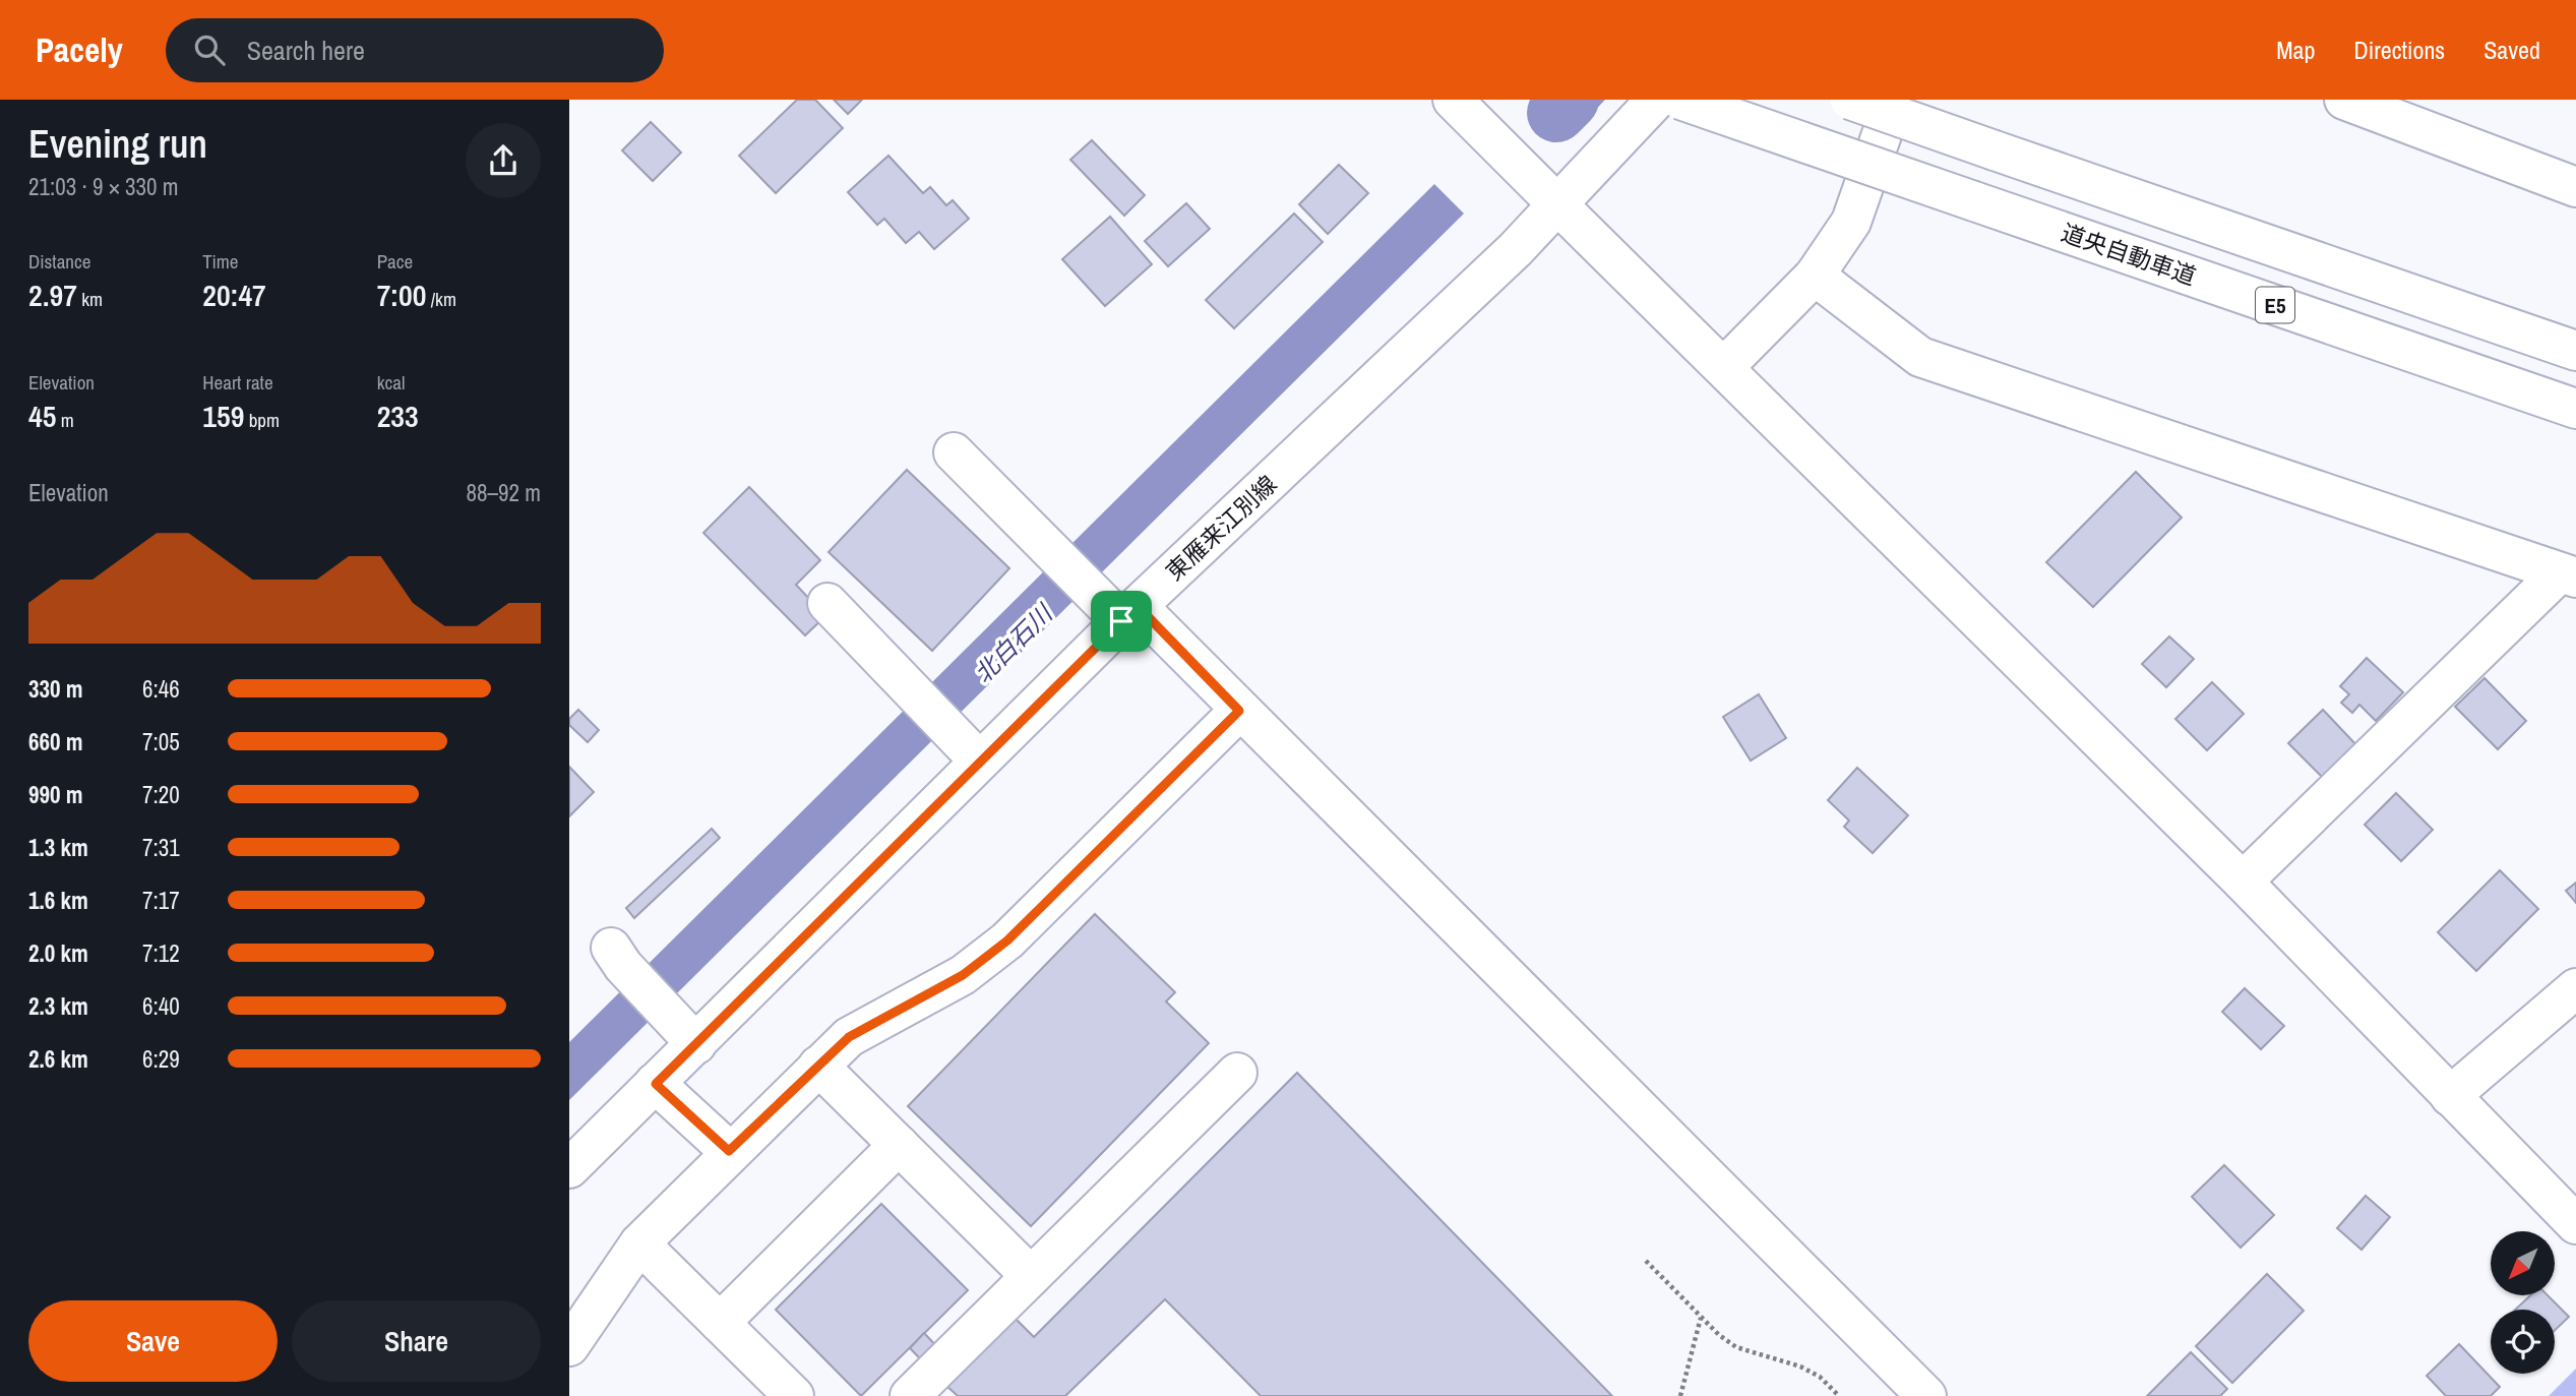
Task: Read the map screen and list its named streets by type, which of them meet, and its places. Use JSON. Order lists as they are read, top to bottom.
{
  "streets": {
    "main road": ["道央自動車道", "E5", "東雁来江別線"]
  },
  "water": ["北白石川"],
  "north": "bottom left",
  "page": {
    "header": "Pacely",
    "search": "Search here",
    "nav": ["Map", "Directions", "Saved"],
    "heading": ["Evening run", "21:03 · 9 × 330 m"],
    "stats": [
      ["Distance", "2.97 km"],
      ["Time", "20:47"],
      ["Pace", "7:00 /km"],
      ["Elevation", "45 m"],
      ["Heart rate", "159 bpm"],
      ["kcal", "233"]
    ],
    "chart": ["Elevation", "88–92 m"],
    "list": [
      {
        "name": "330 m",
        "note": "6:46"
      },
      {
        "name": "660 m",
        "note": "7:05"
      },
      {
        "name": "990 m",
        "note": "7:20"
      },
      {
        "name": "1.3 km",
        "note": "7:31"
      },
      {
        "name": "1.6 km",
        "note": "7:17"
      },
      {
        "name": "2.0 km",
        "note": "7:12"
      },
      {
        "name": "2.3 km",
        "note": "6:40"
      },
      {
        "name": "2.6 km",
        "note": "6:29"
      }
    ],
    "buttons": ["Save", "Share"]
  }
}
